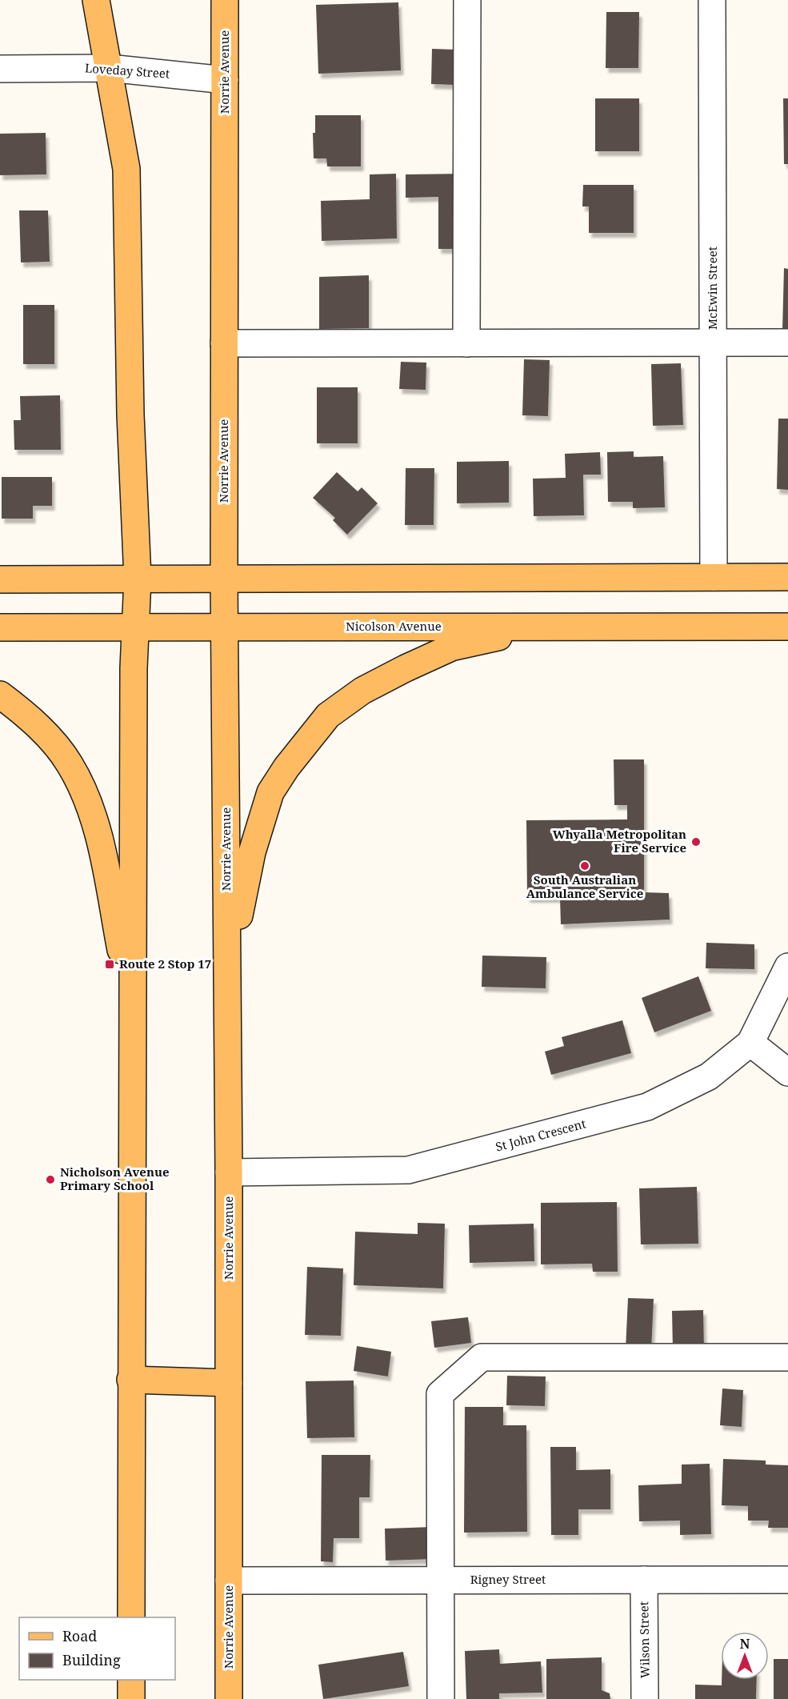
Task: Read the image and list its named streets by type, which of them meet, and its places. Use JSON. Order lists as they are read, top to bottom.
{
  "streets": {
    "main road": ["Norrie Avenue", "Nicolson Avenue"],
    "street": [
      "Loveday Street",
      "McEwin Street",
      "St John Crescent",
      "Rigney Street",
      "Wilson Street"
    ]
  },
  "crossings": [
    ["Loveday Street", "Norrie Avenue"],
    ["Norrie Avenue", "Nicolson Avenue"],
    ["Norrie Avenue", "St John Crescent"],
    ["Norrie Avenue", "Rigney Street"],
    ["Rigney Street", "Wilson Street"]
  ],
  "places": {
    "other": ["Whyalla Metropolitan Fire Service", "South Australian Ambulance Service", "Nicholson Avenue Primary School"],
    "transit": ["Route 2 Stop 17"]
  },
  "legend": ["Road", "Building"],
  "north": "top"
}
